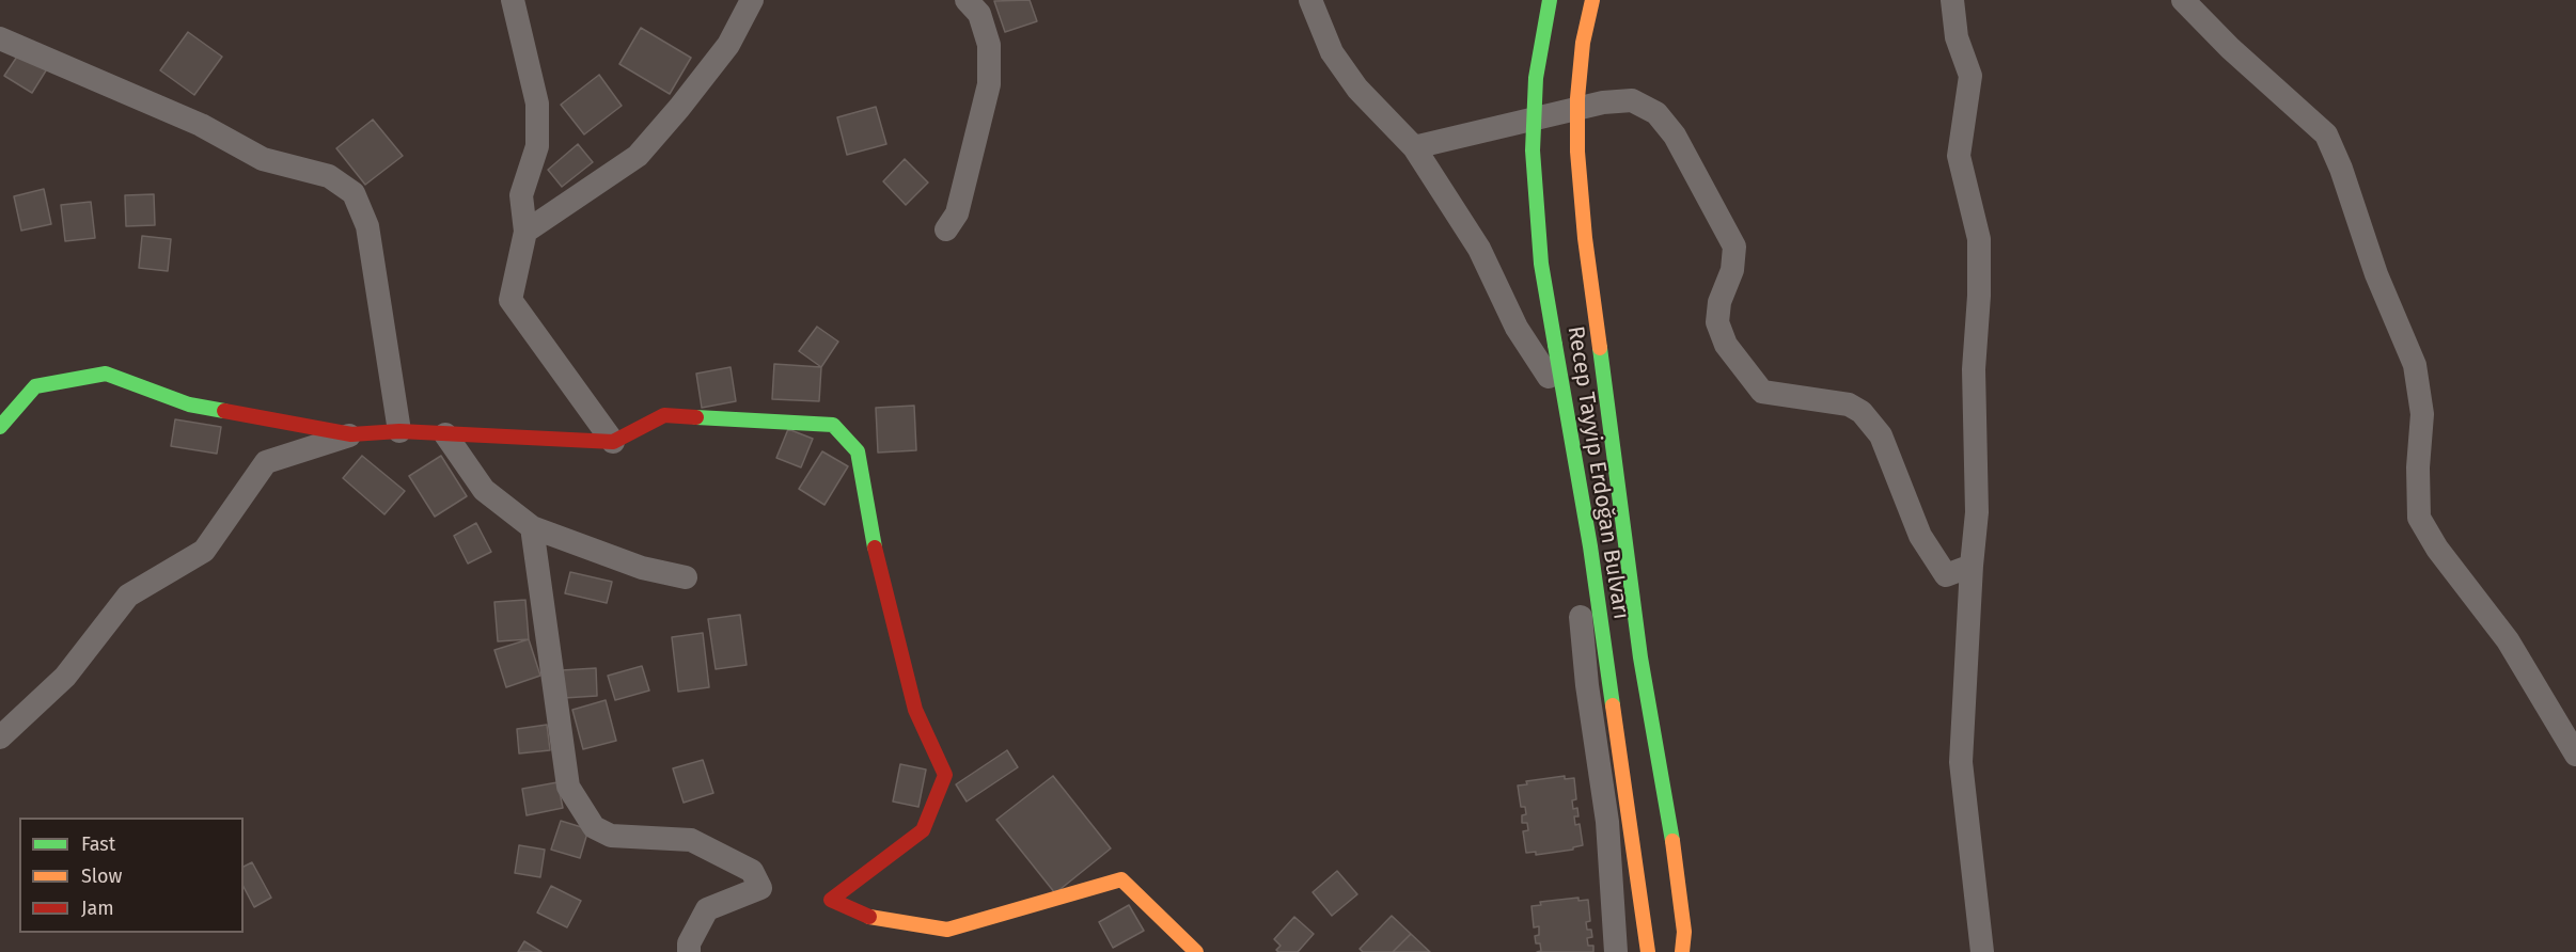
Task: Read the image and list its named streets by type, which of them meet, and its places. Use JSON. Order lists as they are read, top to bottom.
{
  "streets": {
    "main road": ["Recep Tayyip Erdoğan Bulvarı"]
  },
  "legend": ["Fast", "Slow", "Jam"]
}
